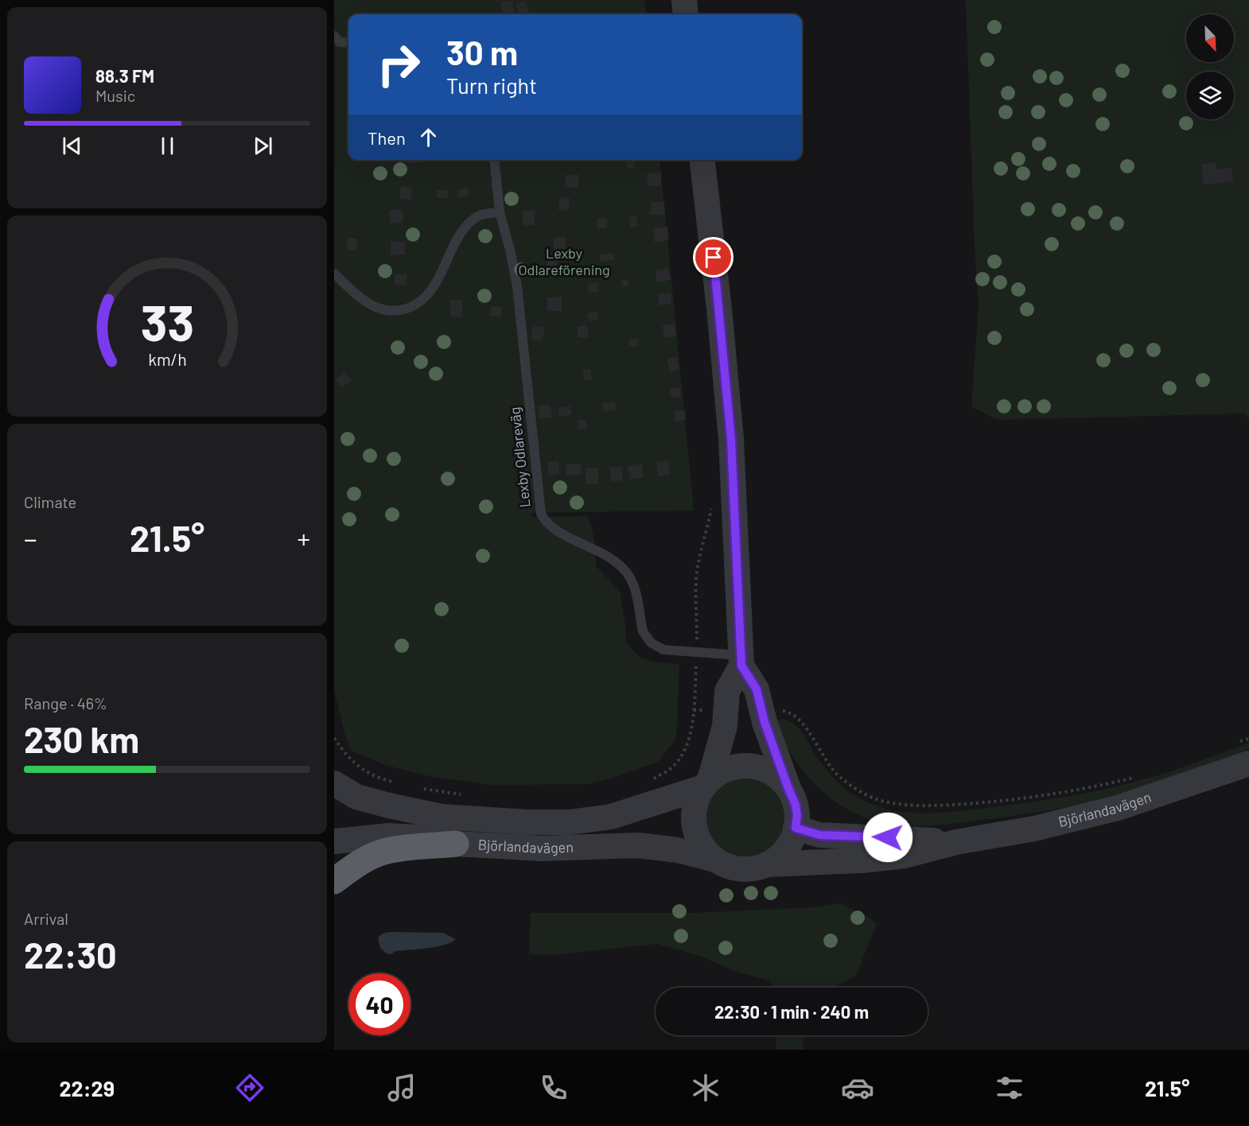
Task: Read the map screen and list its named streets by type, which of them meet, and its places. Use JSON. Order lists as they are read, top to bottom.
{
  "streets": {
    "street": ["Björlandavägen"],
    "lane": ["Lexby Odlareväg"]
  },
  "parks": ["Lexby Odlareförening"],
  "north": "bottom right",
  "page": {
    "turn": ["30 m", "Turn right"],
    "song": ["88.3 FM", "Music"],
    "then": "Then",
    "tile": [
      "Climate",
      ["Range · 46%", "230 km"],
      ["Arrival", "22:30"]
    ],
    "heat": ["−", "21.5°", "+"],
    "limit": "40",
    "trip": "22:30 · 1 min · 240 m",
    "tabs": ["22:29", "21.5°"],
    "gauge": ["33", "km/h"]
  }
}
